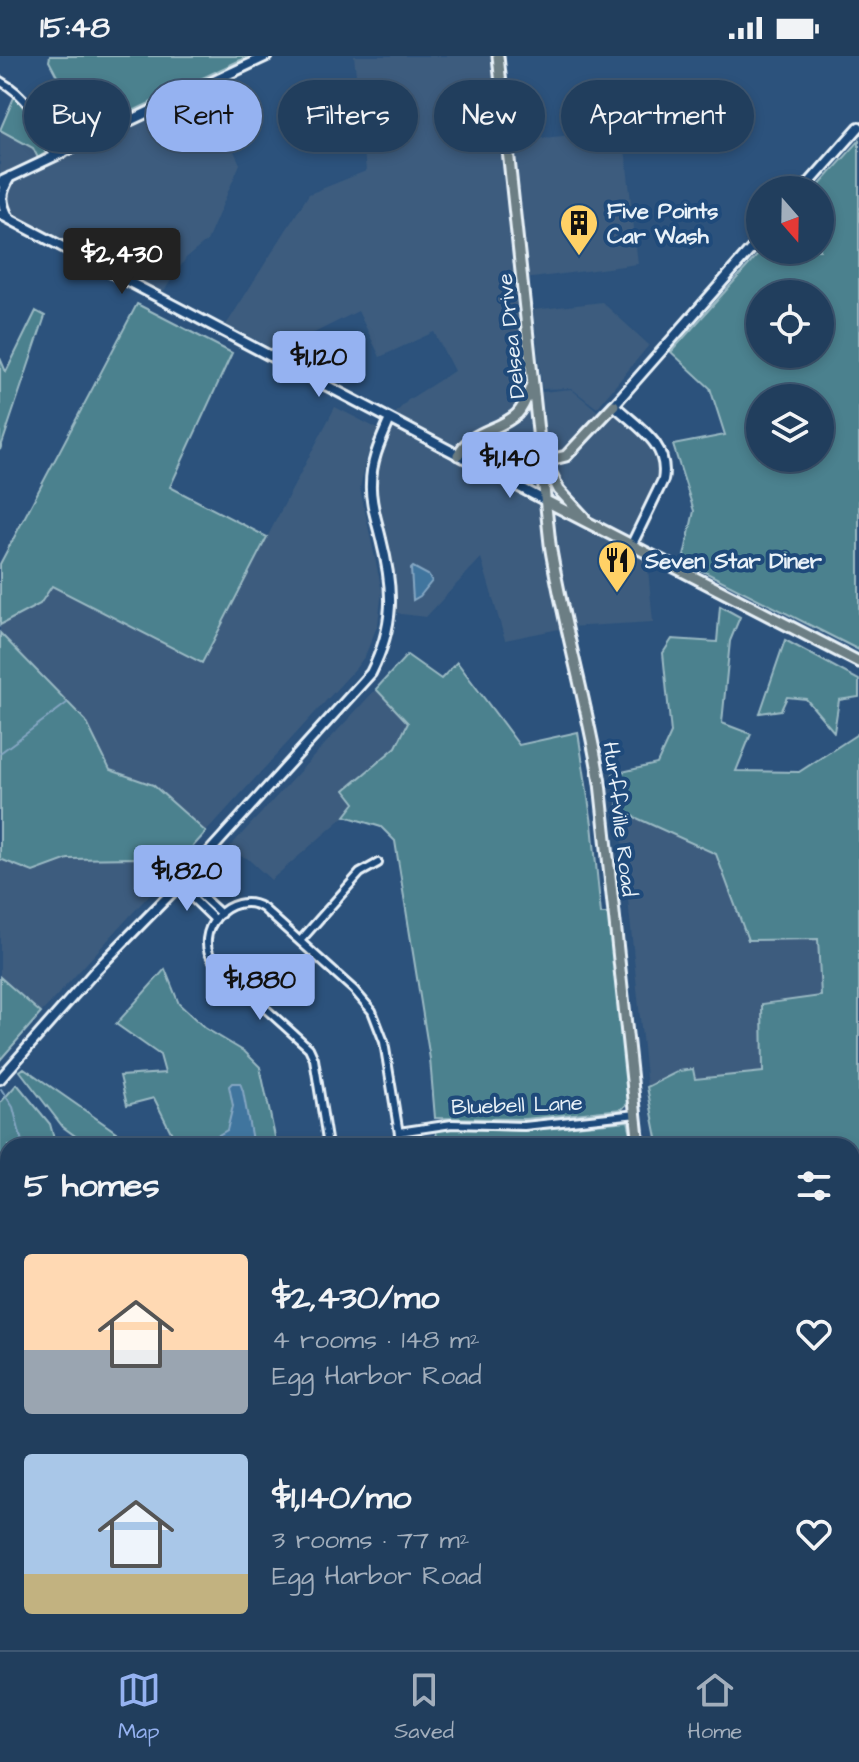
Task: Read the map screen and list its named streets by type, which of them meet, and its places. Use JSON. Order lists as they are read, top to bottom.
{
  "streets": {
    "main road": ["Delsea Drive", "Hurffville Road"],
    "street": ["Bluebell Lane"]
  },
  "crossings": [
    ["Delsea Drive", "Hurffville Road"],
    ["Hurffville Road", "Bluebell Lane"]
  ],
  "places": {
    "building": ["Five Points Car Wash"],
    "restaurant": ["Seven Star Diner"]
  },
  "north": "bottom",
  "page": {
    "status": "15:48",
    "chip": [
      "Buy",
      "Rent",
      "Filters",
      "New",
      "Apartment"
    ],
    "price": [
      "$2,430",
      "$1,120",
      "$1,140",
      "$1,820",
      "$1,880"
    ],
    "heading": "5 homes",
    "list": [
      {
        "name": "$2,430/mo",
        "note": "4 rooms · 148 m² · Egg Harbor Road"
      },
      {
        "name": "$1,140/mo",
        "note": "3 rooms · 77 m² · Egg Harbor Road"
      }
    ],
    "tabs": ["Map", "Saved", "Home"]
  }
}
